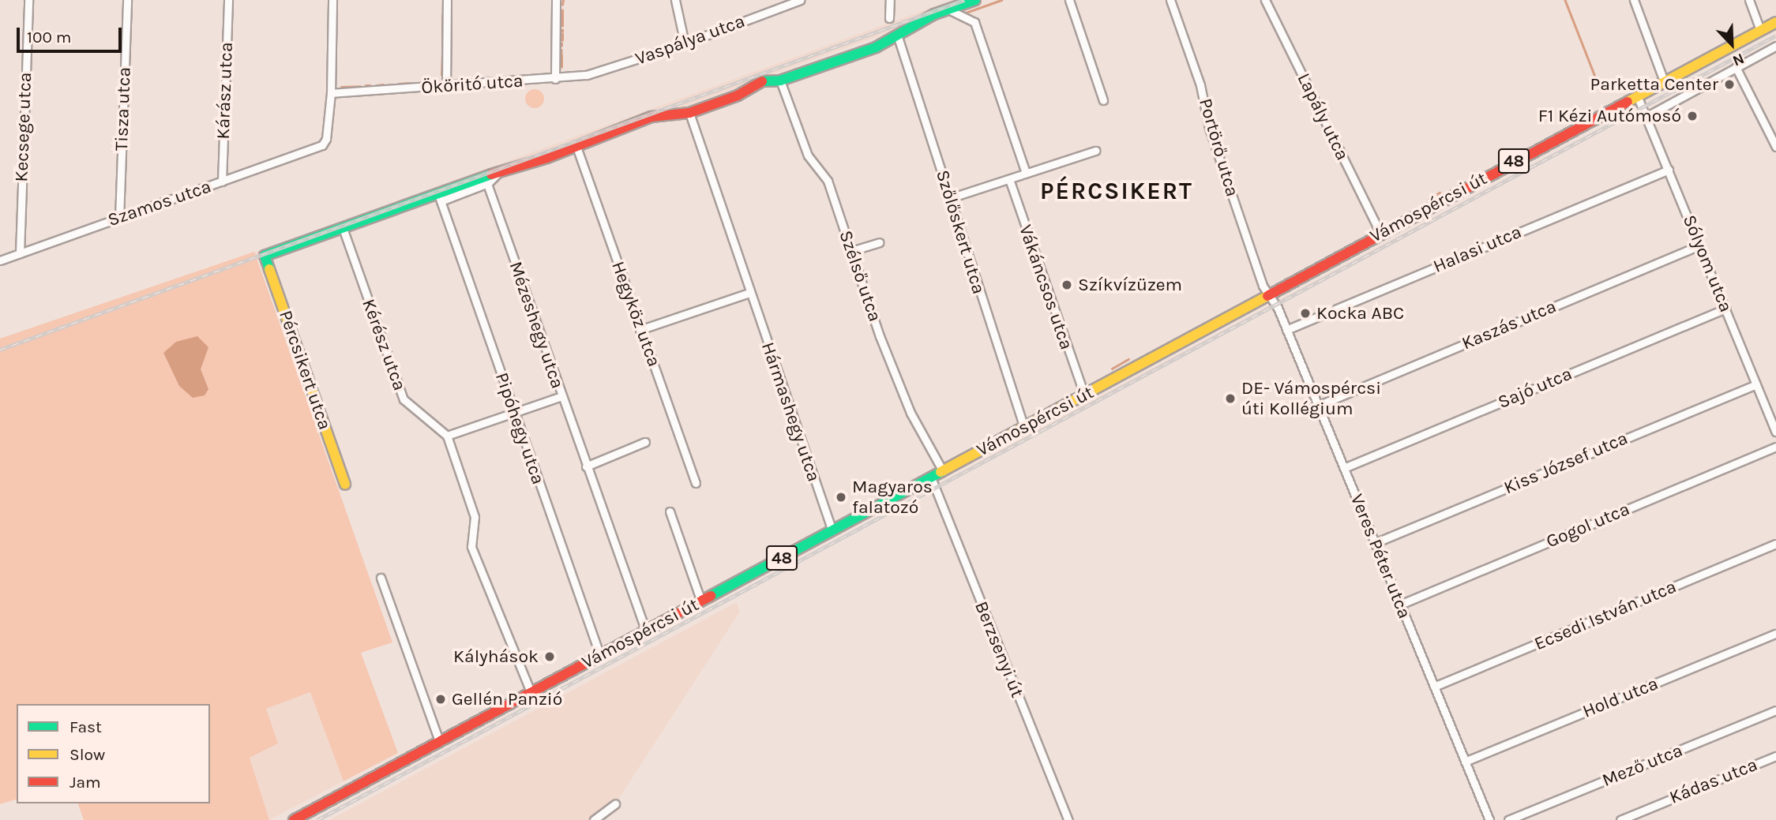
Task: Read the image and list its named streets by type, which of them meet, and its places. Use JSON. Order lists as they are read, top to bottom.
{
  "streets": {
    "main road": ["48", "Vámospércsi út", "Pércsikert utca"],
    "street": [
      "Vaspálya utca",
      "Ököritó utca",
      "Kárász utca",
      "Tisza utca",
      "Lapály utca",
      "Kecsege utca",
      "Portörő utca",
      "Szamos utca",
      "Szőlőskert utca",
      "Halasi utca",
      "Sólyom utca",
      "Szélső utca",
      "Vákáncsos utca",
      "Hegyköz utca",
      "Mézeshegy utca",
      "Kaszás utca",
      "Kérész utca",
      "Sajó utca",
      "Hármashegy utca",
      "Pipóhegy utca",
      "Kiss József utca",
      "Gogol utca",
      "Veres Péter utca",
      "Ecsedi István utca",
      "Berzsenyi út",
      "Hold utca",
      "Mező utca",
      "Kádas utca"
    ]
  },
  "crossings": [
    ["Vaspálya utca", "Ököritó utca"],
    ["Ököritó utca", "Szamos utca"],
    ["Kárász utca", "Szamos utca"],
    ["Tisza utca", "Szamos utca"],
    ["Lapály utca", "Vámospércsi út"],
    ["Kecsege utca", "Szamos utca"],
    ["Portörő utca", "Vámospércsi út"],
    ["Portörő utca", "Veres Péter utca"],
    ["Vámospércsi út", "Szőlőskert utca"],
    ["Vámospércsi út", "Sólyom utca"],
    ["Vámospércsi út", "Szélső utca"],
    ["Vámospércsi út", "Vákáncsos utca"],
    ["Vámospércsi út", "Mézeshegy utca"],
    ["Vámospércsi út", "Hármashegy utca"],
    ["Vámospércsi út", "Pipóhegy utca"],
    ["Vámospércsi út", "Veres Péter utca"],
    ["Vámospércsi út", "Berzsenyi út"],
    ["Halasi utca", "Sólyom utca"],
    ["Halasi utca", "Veres Péter utca"],
    ["Sólyom utca", "Kaszás utca"],
    ["Sólyom utca", "Sajó utca"],
    ["Sólyom utca", "Kiss József utca"],
    ["Kaszás utca", "Veres Péter utca"],
    ["Kérész utca", "Pércsikert utca"],
    ["Sajó utca", "Veres Péter utca"],
    ["Kiss József utca", "Veres Péter utca"],
    ["Gogol utca", "Veres Péter utca"],
    ["Veres Péter utca", "Ecsedi István utca"],
    ["Veres Péter utca", "Hold utca"]
  ],
  "districts": ["PÉRCSIKERT"],
  "places": [
    "Parketta Center",
    "F1 Kézi Autómosó",
    "Szíkvízüzem",
    "Kocka ABC",
    "DE- Vámospércsi úti Kollégium",
    "Magyaros falatozó",
    "Kályhások",
    "Gellén Panzió"
  ],
  "legend": ["Fast", "Slow", "Jam"],
  "scale_bar": "100 m",
  "north": "bottom right"
}
